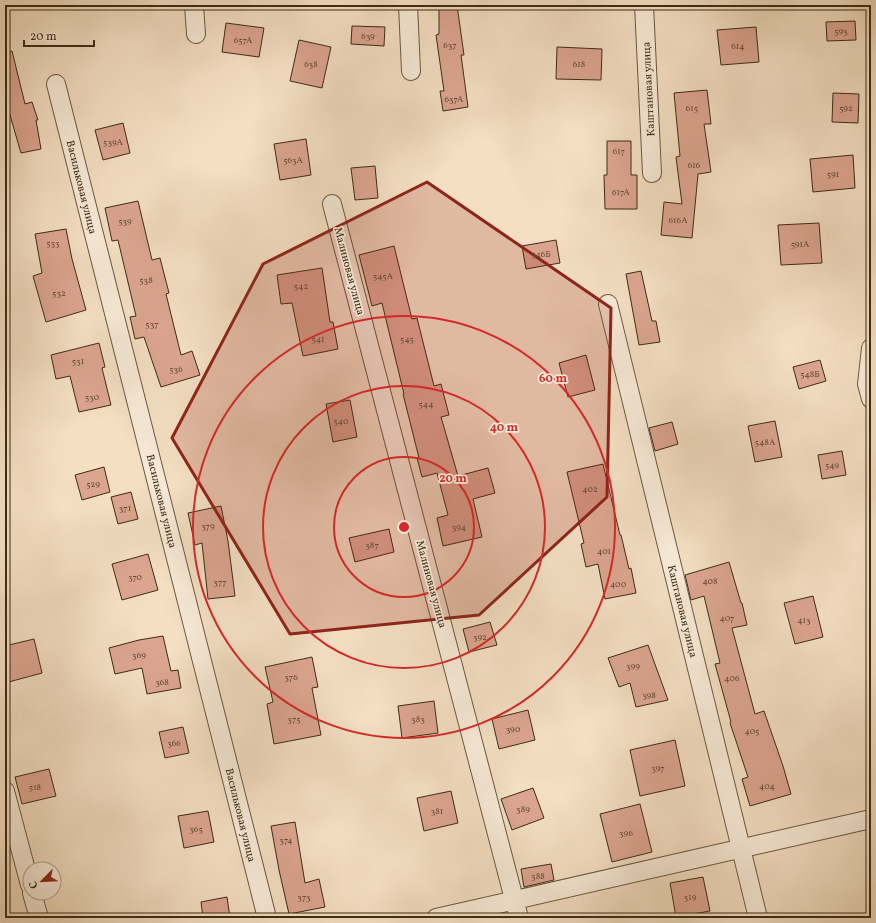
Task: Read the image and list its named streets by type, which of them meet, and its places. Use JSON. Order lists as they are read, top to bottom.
{
  "streets": {
    "street": ["Каштановая улица", "Васильковая улица", "Малиновая улица"]
  },
  "house_numbers": [
    "593",
    "639",
    "657А",
    "637",
    "614",
    "638",
    "618",
    "637А",
    "615",
    "592",
    "539А",
    "617",
    "563А",
    "616",
    "591",
    "617А",
    "616А",
    "539",
    "533",
    "591А",
    "546Б",
    "545А",
    "538",
    "542",
    "532",
    "537",
    "541",
    "545",
    "531",
    "536",
    "548Б",
    "530",
    "544",
    "540",
    "548А",
    "549",
    "529",
    "402",
    "371",
    "379",
    "394",
    "387",
    "401",
    "370",
    "408",
    "377",
    "400",
    "407",
    "413",
    "392",
    "369",
    "399",
    "376",
    "406",
    "368",
    "398",
    "375",
    "383",
    "390",
    "405",
    "366",
    "397",
    "404",
    "518",
    "389",
    "381",
    "365",
    "396",
    "374",
    "388",
    "373",
    "319"
  ],
  "scale_bar": "20 m",
  "north": "bottom left",
  "rings": ["60 m", "40 m", "20 m"]
}
